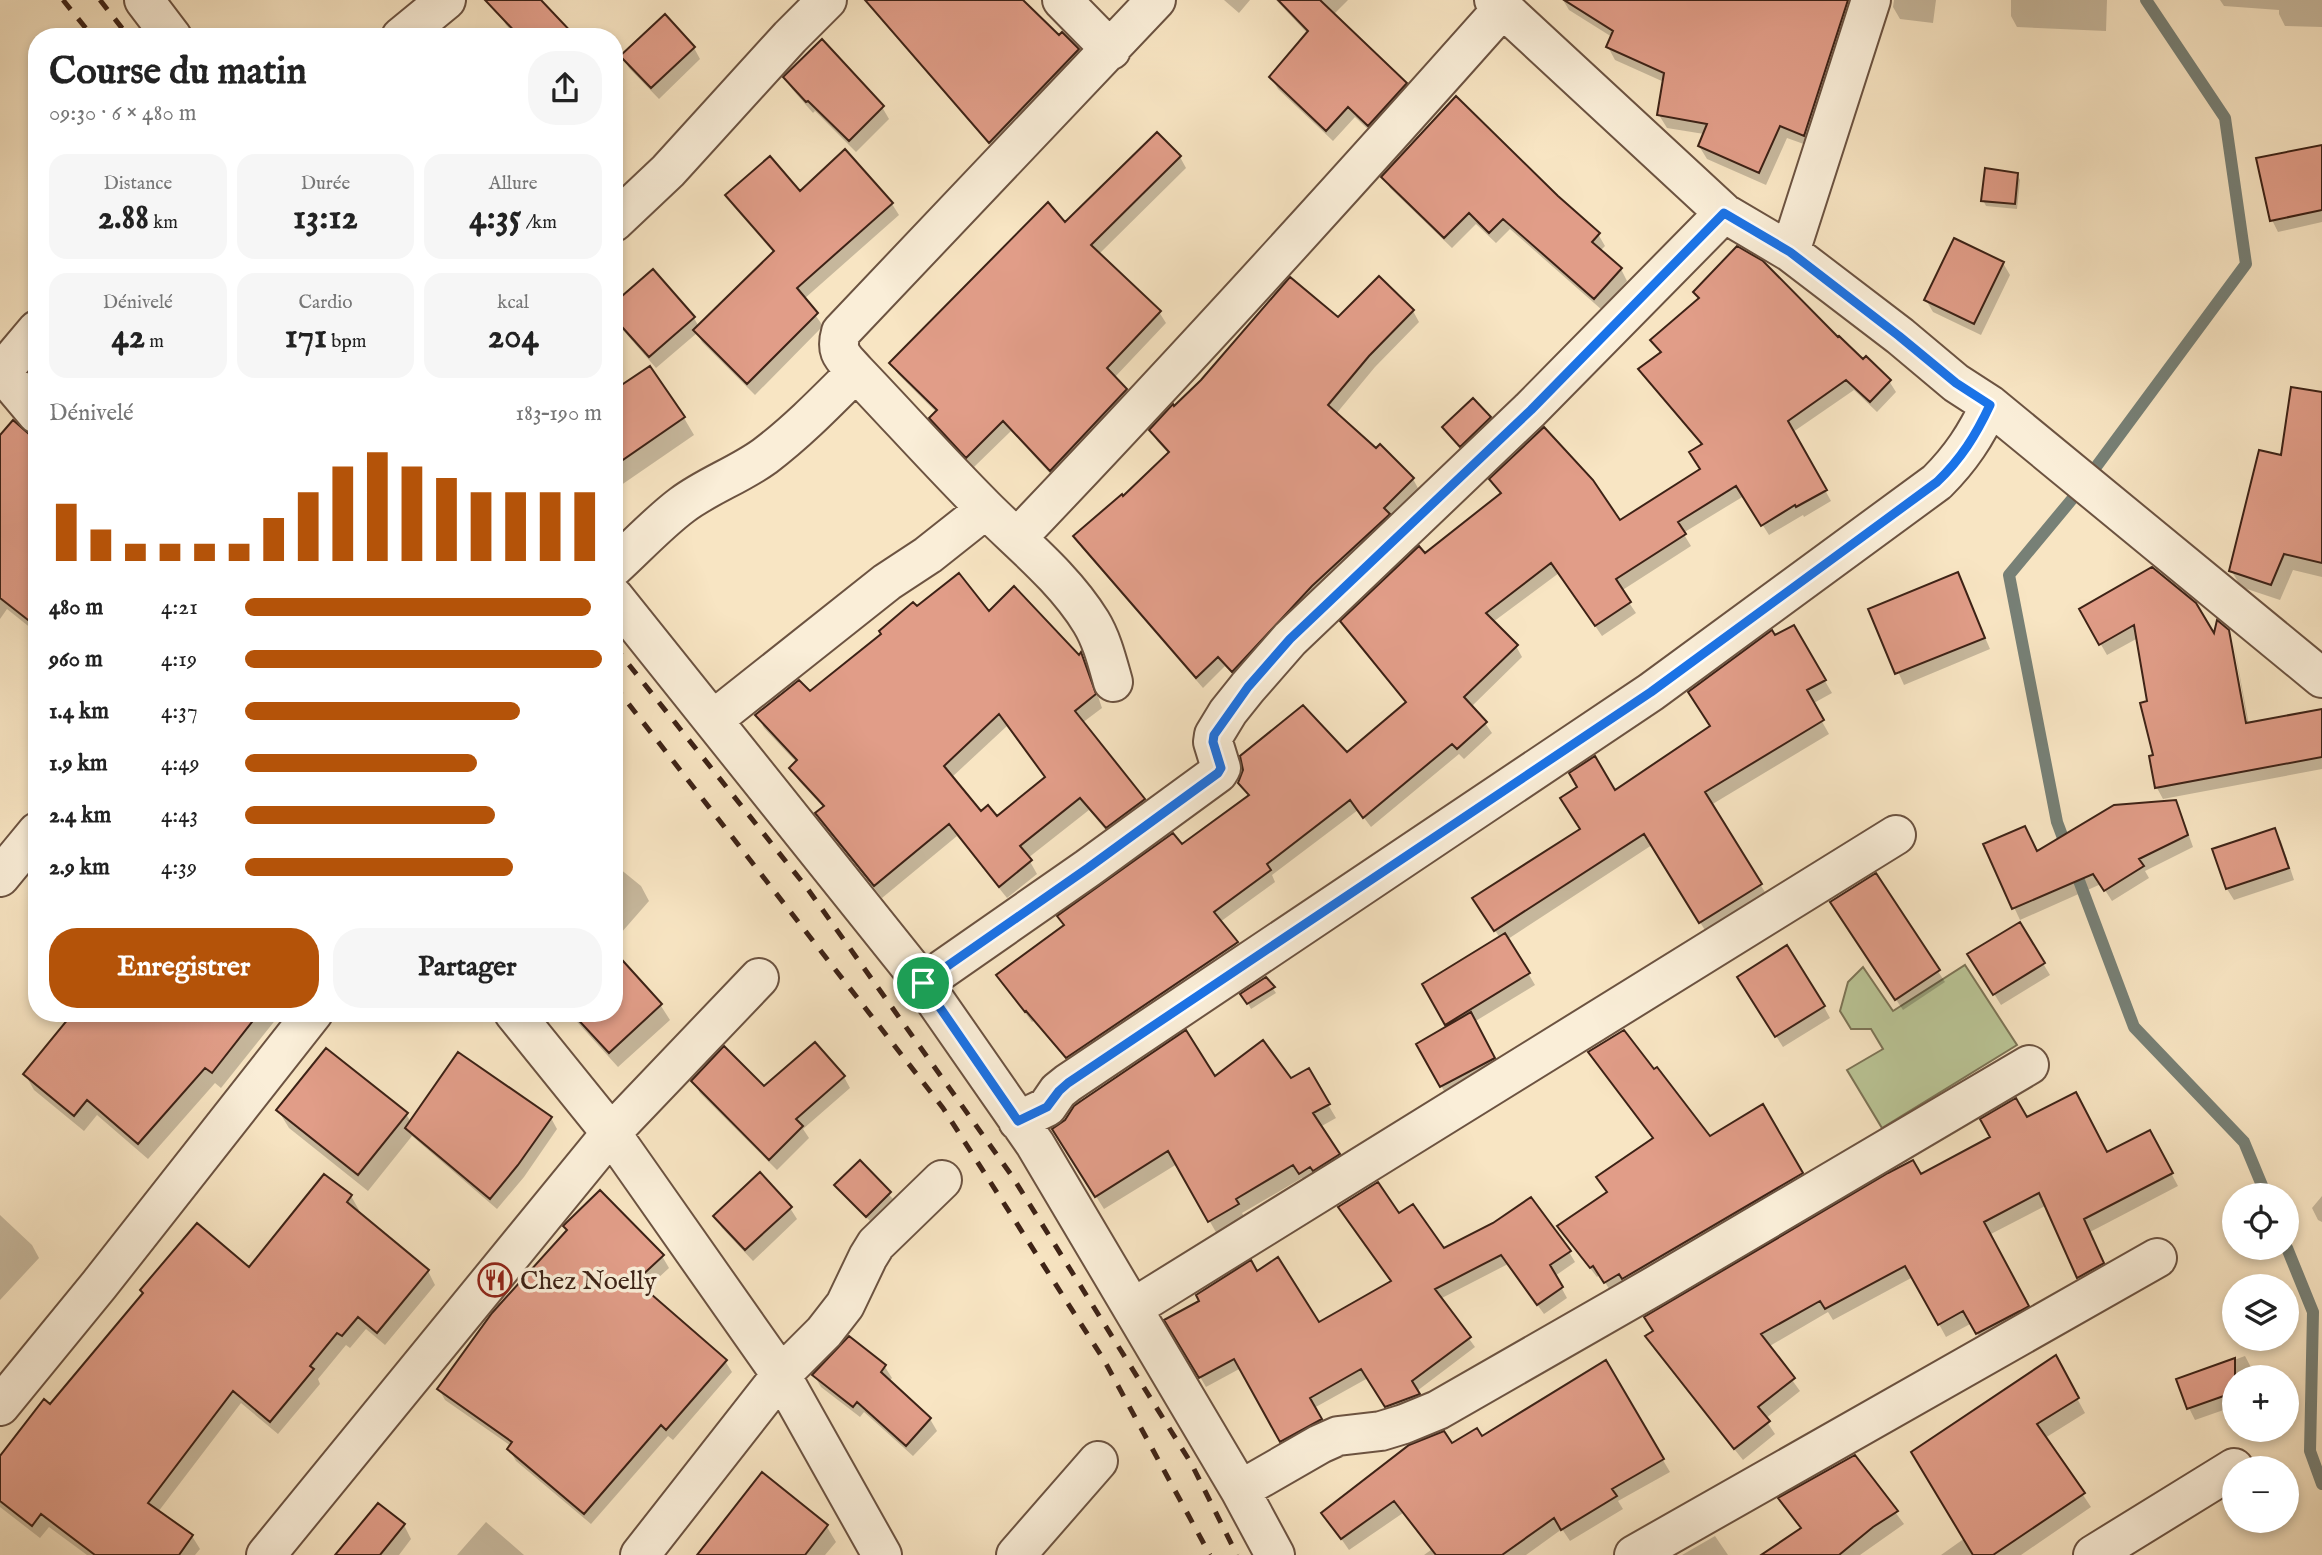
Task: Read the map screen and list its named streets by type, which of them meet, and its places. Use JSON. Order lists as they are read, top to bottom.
{
  "places": {
    "restaurant": ["Chez Noelly"]
  },
  "page": {
    "heading": ["Course du matin", "09:30 · 6 × 480 m"],
    "stats": [
      ["Distance", "2.88 km"],
      ["Durée", "13:12"],
      ["Allure", "4:35 /km"],
      ["Dénivelé", "42 m"],
      ["Cardio", "171 bpm"],
      ["kcal", "204"]
    ],
    "chart": ["Dénivelé", "183–190 m"],
    "list": [
      {
        "name": "480 m",
        "note": "4:21"
      },
      {
        "name": "960 m",
        "note": "4:19"
      },
      {
        "name": "1.4 km",
        "note": "4:37"
      },
      {
        "name": "1.9 km",
        "note": "4:49"
      },
      {
        "name": "2.4 km",
        "note": "4:43"
      },
      {
        "name": "2.9 km",
        "note": "4:39"
      }
    ],
    "buttons": ["Enregistrer", "Partager"],
    "map_buttons": ["+", "−"]
  }
}
